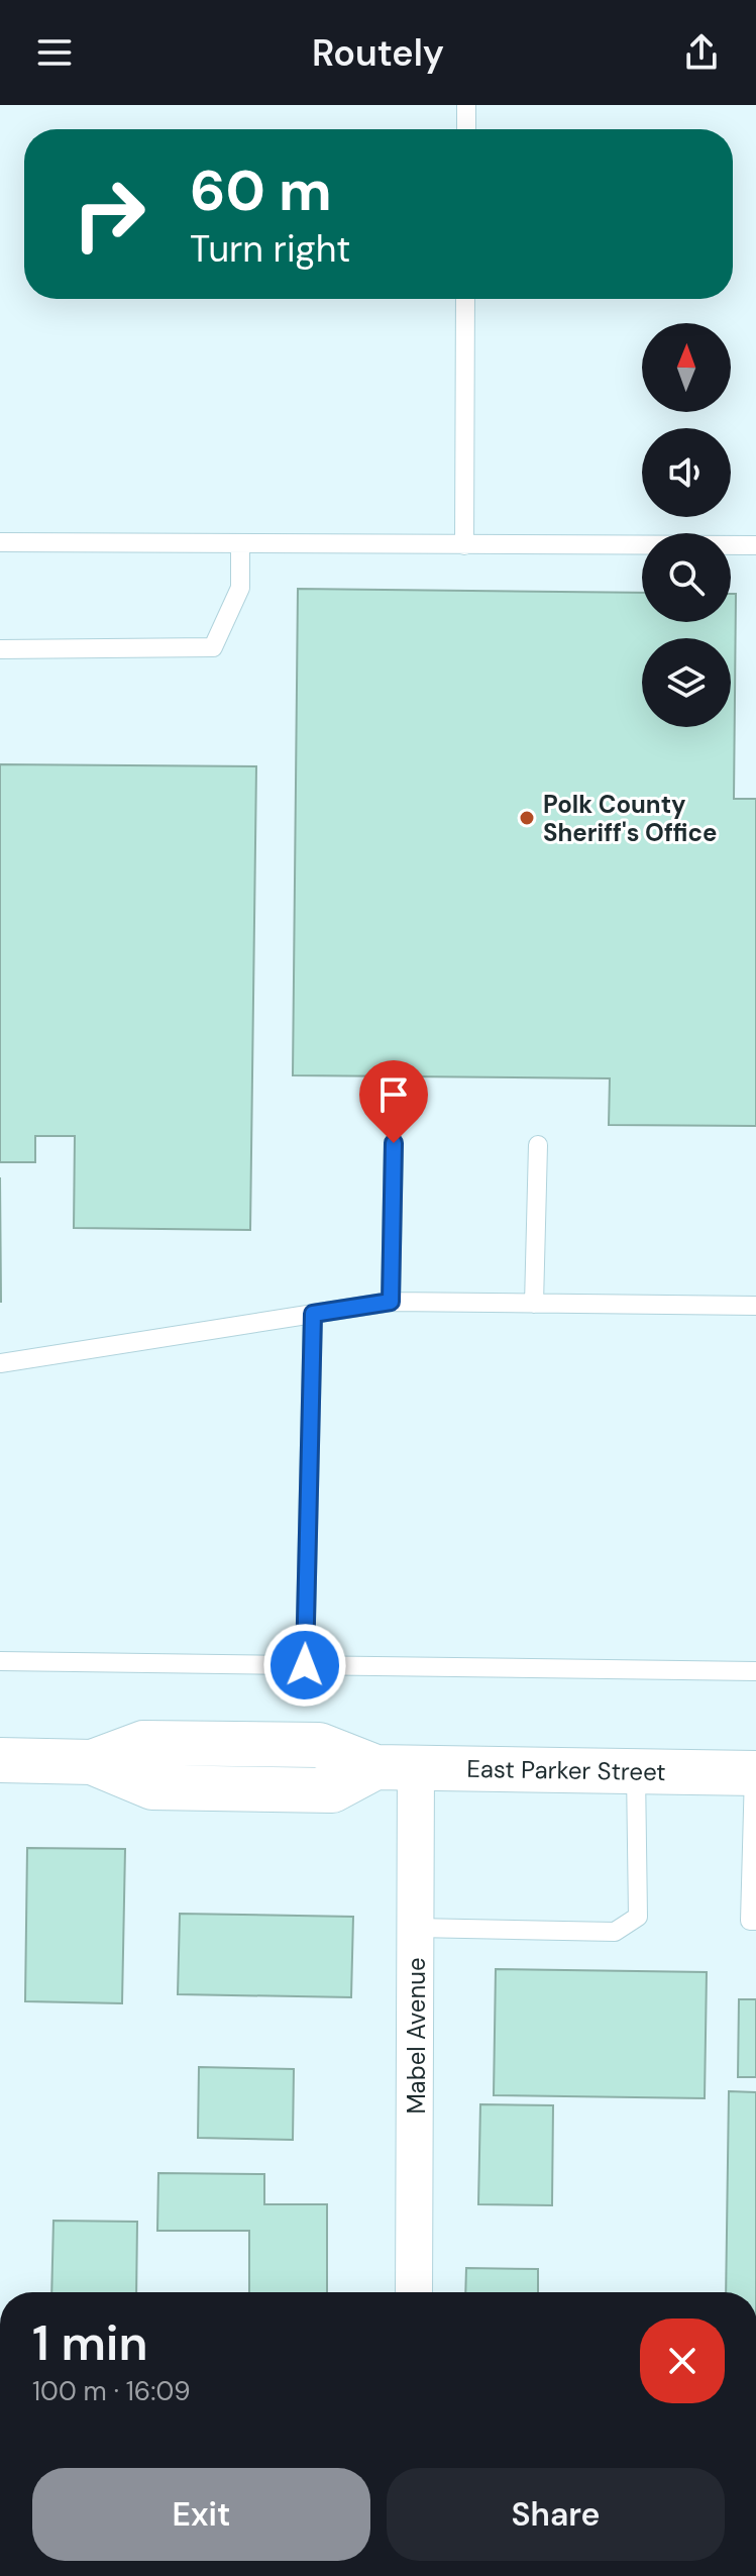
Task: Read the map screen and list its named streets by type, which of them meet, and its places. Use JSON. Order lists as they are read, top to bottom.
{
  "streets": {
    "street": ["East Parker Street", "Mabel Avenue"]
  },
  "crossings": [
    ["East Parker Street", "Mabel Avenue"]
  ],
  "places": ["Polk County Sheriff's Office"],
  "north": "top",
  "page": {
    "header": "Routely",
    "turn": ["60 m", "Turn right"],
    "heading": ["1 min", "100 m · 16:09"],
    "buttons": ["Exit", "Share"]
  }
}
